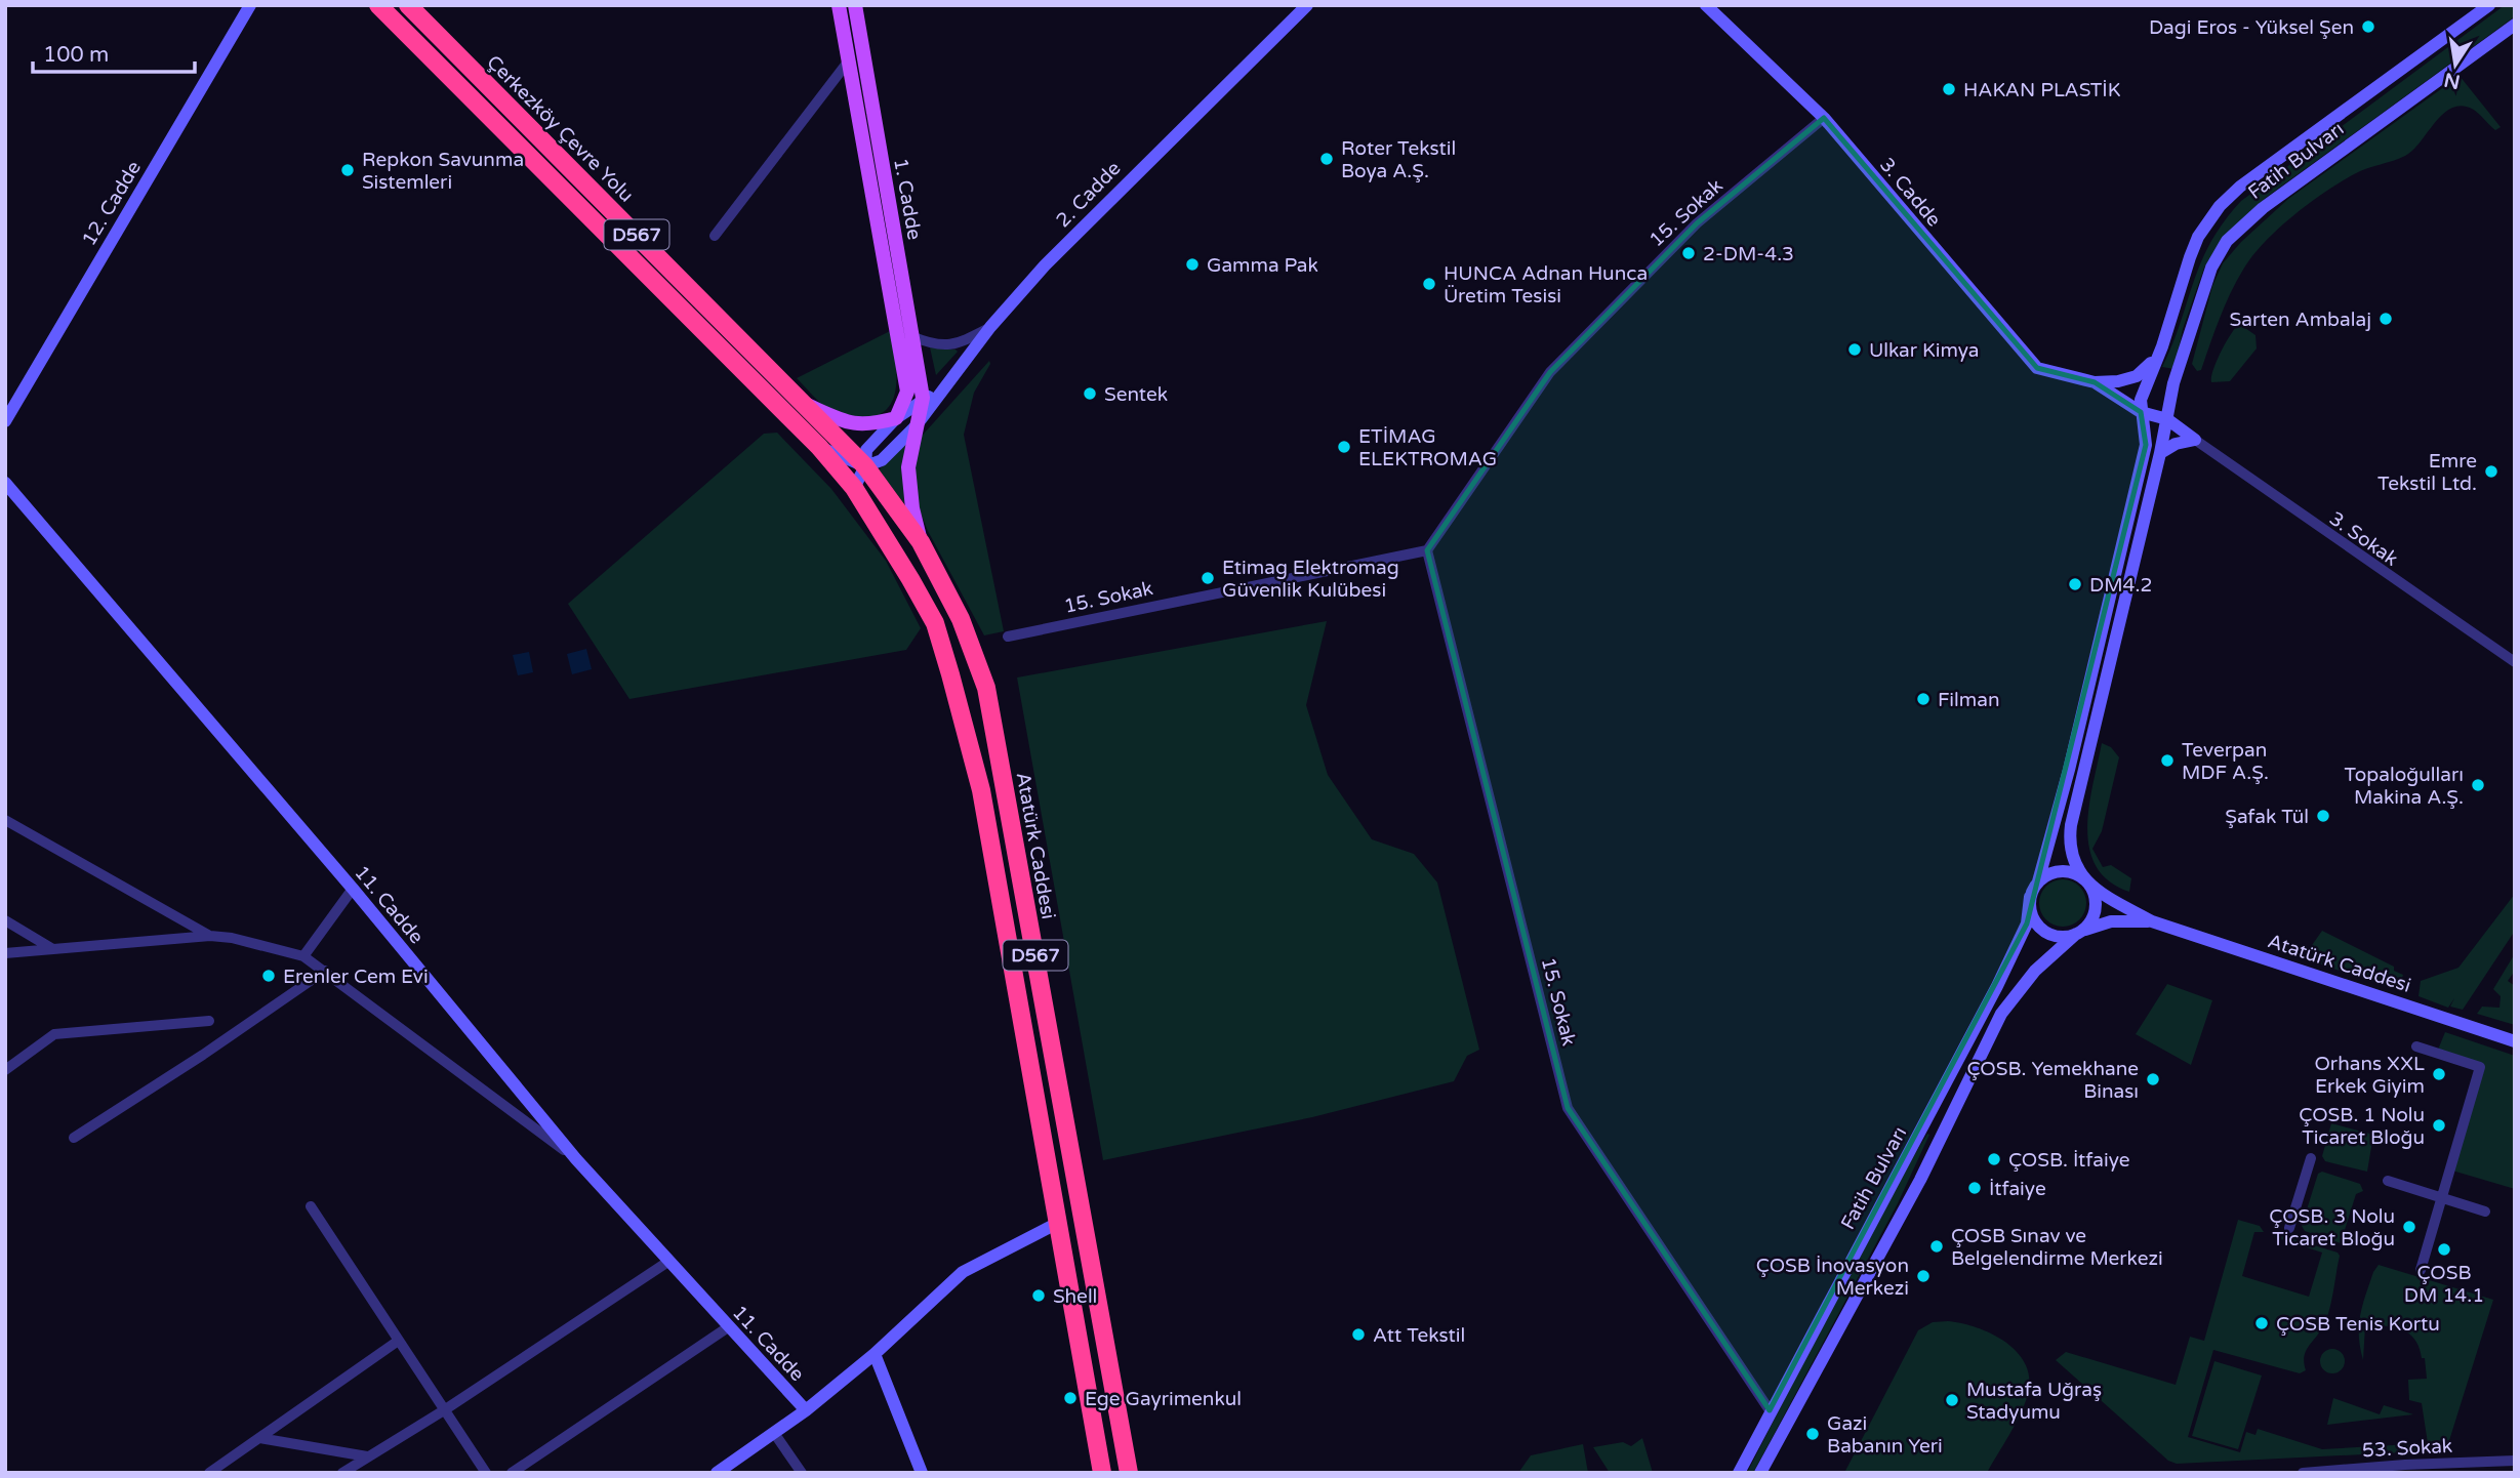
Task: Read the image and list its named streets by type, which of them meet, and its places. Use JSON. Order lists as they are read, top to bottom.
{
  "streets": {
    "highway": ["Çerkezköy Çevre Yolu", "D567", "Atatürk Caddesi"],
    "main road": ["1. Cadde"],
    "street": [
      "Fatih Bulvarı",
      "3. Cadde",
      "2. Cadde",
      "12. Cadde",
      "15. Sokak",
      "3. Sokak",
      "11. Cadde",
      "53. Sokak"
    ]
  },
  "crossings": [
    ["Çerkezköy Çevre Yolu", "2. Cadde"],
    ["Çerkezköy Çevre Yolu", "Atatürk Caddesi"],
    ["Fatih Bulvarı", "15. Sokak"],
    ["3. Cadde", "15. Sokak"],
    ["2. Cadde", "Atatürk Caddesi"]
  ],
  "places": [
    "Dagi Eros - Yüksel Şen",
    "HAKAN PLASTİK",
    "Roter Tekstil Boya A.Ş.",
    "Repkon Savunma Sistemleri",
    "2-DM-4.3",
    "Gamma Pak",
    "HUNCA Adnan Hunca Üretim Tesisi",
    "Sarten Ambalaj",
    "Ulkar Kimya",
    "Sentek",
    "ETİMAG ELEKTROMAG",
    "Emre Tekstil Ltd.",
    "Etimag Elektromag Güvenlik Kulübesi",
    "DM4.2",
    "Filman",
    "Teverpan MDF A.Ş.",
    "Topaloğulları Makina A.Ş.",
    "Şafak Tül",
    "Erenler Cem Evi",
    "Orhans XXL Erkek Giyim",
    "ÇOSB. Yemekhane Binası",
    "ÇOSB. 1 Nolu Ticaret Bloğu",
    "ÇOSB. İtfaiye",
    "İtfaiye",
    "ÇOSB. 3 Nolu Ticaret Bloğu",
    "ÇOSB Sınav ve Belgelendirme Merkezi",
    "ÇOSB DM 14.1",
    "ÇOSB İnovasyon Merkezi",
    "Shell",
    "ÇOSB Tenis Kortu",
    "Att Tekstil",
    "Ege Gayrimenkul",
    "Mustafa Uğraş Stadyumu",
    "Gazi Babanın Yeri"
  ],
  "scale_bar": "100 m",
  "north": "bottom"
}
